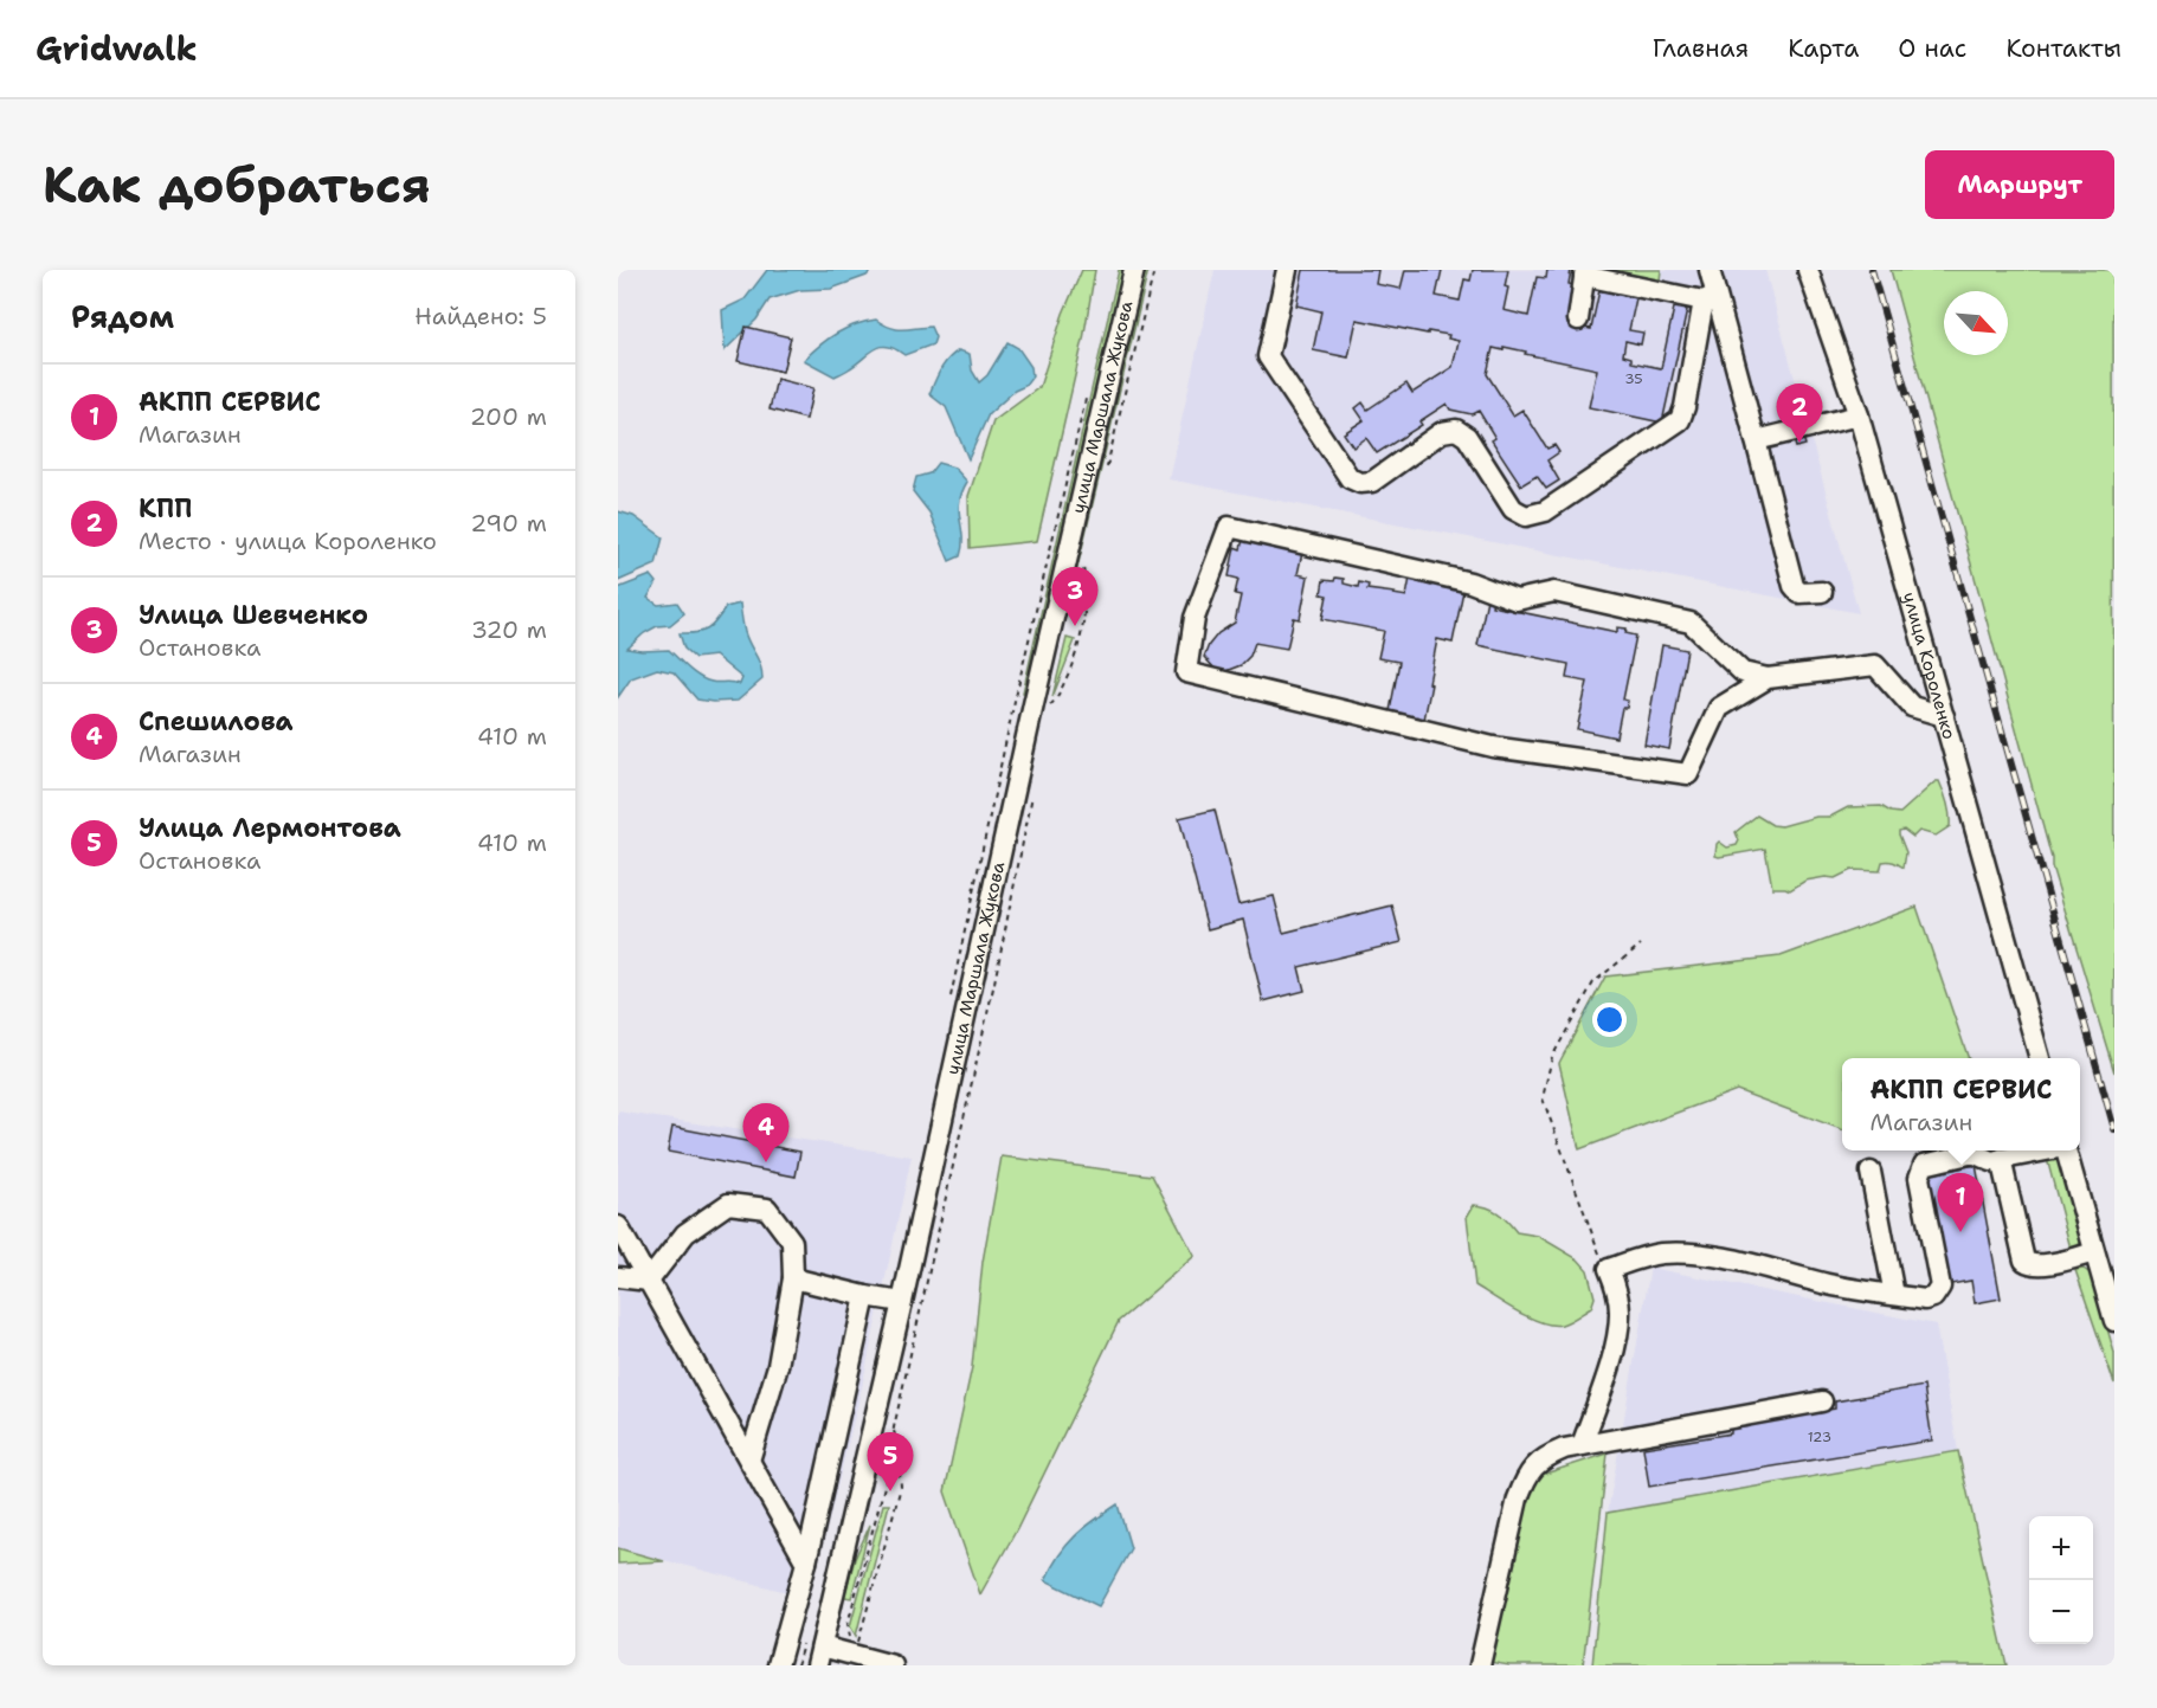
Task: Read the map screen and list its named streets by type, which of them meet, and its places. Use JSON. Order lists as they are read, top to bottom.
{
  "streets": {
    "street": ["улица Маршала Жукова", "улица Короленко"]
  },
  "house_numbers": ["35", "123"],
  "north": "bottom right",
  "page": {
    "header": "Gridwalk",
    "nav": [
      "Главная",
      "Карта",
      "О нас",
      "Контакты"
    ],
    "buttons": "Маршрут",
    "title": "Как добраться",
    "heading": ["Рядом", "Найдено: 5"],
    "list": [
      {
        "mark": "1",
        "name": "АКПП СЕРВИС",
        "note": "Магазин",
        "value": "200 m"
      },
      {
        "mark": "2",
        "name": "КПП",
        "note": "Место · улица Короленко",
        "value": "290 m"
      },
      {
        "mark": "3",
        "name": "Улица Шевченко",
        "note": "Остановка",
        "value": "320 m"
      },
      {
        "mark": "4",
        "name": "Спешилова",
        "note": "Магазин",
        "value": "410 m"
      },
      {
        "mark": "5",
        "name": "Улица Лермонтова",
        "note": "Остановка",
        "value": "410 m"
      }
    ],
    "pins": [
      "2",
      "3",
      "4",
      "1",
      "5"
    ],
    "popup": ["АКПП СЕРВИС", "Магазин"],
    "map_buttons": ["+", "−"]
  }
}
